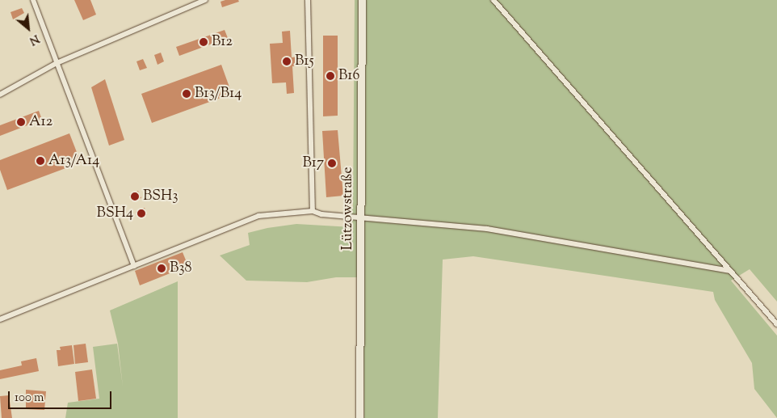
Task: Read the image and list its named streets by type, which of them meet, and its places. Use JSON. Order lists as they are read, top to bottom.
{
  "streets": {
    "street": ["Lützowstraße"]
  },
  "places": [
    "B12",
    "B15",
    "B16",
    "B13/B14",
    "A12",
    "A13/A14",
    "B17",
    "BSH3",
    "BSH4",
    "B38"
  ],
  "scale_bar": "100 m",
  "north": "bottom right"
}
